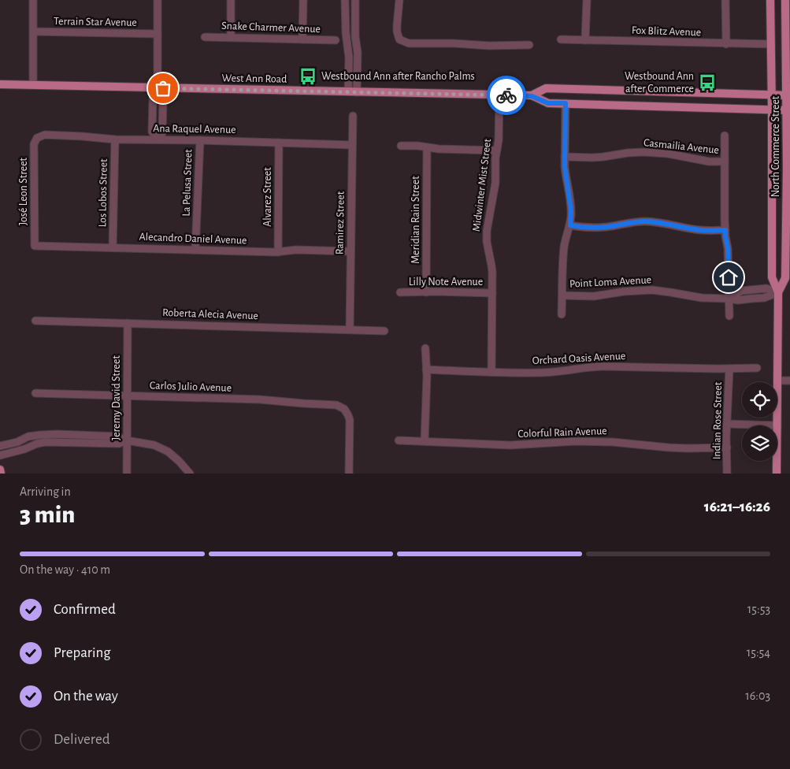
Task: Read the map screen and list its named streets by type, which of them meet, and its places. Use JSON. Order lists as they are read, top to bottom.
{
  "streets": {
    "main road": ["West Ann Road", "North Commerce Street"],
    "street": [
      "Terrain Star Avenue",
      "Snake Charmer Avenue",
      "Fox Blitz Avenue",
      "Ana Raquel Avenue",
      "Casmailia Avenue",
      "La Pelusa Street",
      "Midwinter Mist Street",
      "José Leon Street",
      "Los Lobos Street",
      "Alvarez Street",
      "Meridian Rain Street",
      "Ramirez Street",
      "Alecandro Daniel Avenue",
      "Lilly Note Avenue",
      "Point Loma Avenue",
      "Roberta Alecia Avenue",
      "Orchard Oasis Avenue",
      "Carlos Julio Avenue",
      "Jeremy David Street",
      "Indian Rose Street",
      "Colorful Rain Avenue"
    ]
  },
  "crossings": [
    ["Fox Blitz Avenue", "North Commerce Street"],
    ["West Ann Road", "North Commerce Street"],
    ["West Ann Road", "Midwinter Mist Street"],
    ["Ana Raquel Avenue", "La Pelusa Street"],
    ["Ana Raquel Avenue", "José Leon Street"],
    ["Ana Raquel Avenue", "Los Lobos Street"],
    ["Ana Raquel Avenue", "Alvarez Street"],
    ["Ana Raquel Avenue", "Ramirez Street"],
    ["North Commerce Street", "Point Loma Avenue"],
    ["La Pelusa Street", "Alecandro Daniel Avenue"],
    ["Midwinter Mist Street", "Lilly Note Avenue"],
    ["Midwinter Mist Street", "Orchard Oasis Avenue"],
    ["José Leon Street", "Alecandro Daniel Avenue"],
    ["Los Lobos Street", "Alecandro Daniel Avenue"],
    ["Alvarez Street", "Alecandro Daniel Avenue"],
    ["Meridian Rain Street", "Lilly Note Avenue"],
    ["Ramirez Street", "Alecandro Daniel Avenue"],
    ["Ramirez Street", "Roberta Alecia Avenue"],
    ["Roberta Alecia Avenue", "Jeremy David Street"],
    ["Orchard Oasis Avenue", "Indian Rose Street"],
    ["Carlos Julio Avenue", "Jeremy David Street"],
    ["Indian Rose Street", "Colorful Rain Avenue"]
  ],
  "places": {
    "bus stop": ["Westbound Ann after Rancho Palms", "Westbound Ann after Commerce"]
  },
  "page": {
    "heading": ["3 min", "Arriving in", "16:21–16:26"],
    "bar": "On the way · 410 m",
    "list": [
      ["Confirmed", "15:53"],
      ["Preparing", "15:54"],
      ["On the way", "16:03"],
      "Delivered"
    ]
  }
}
